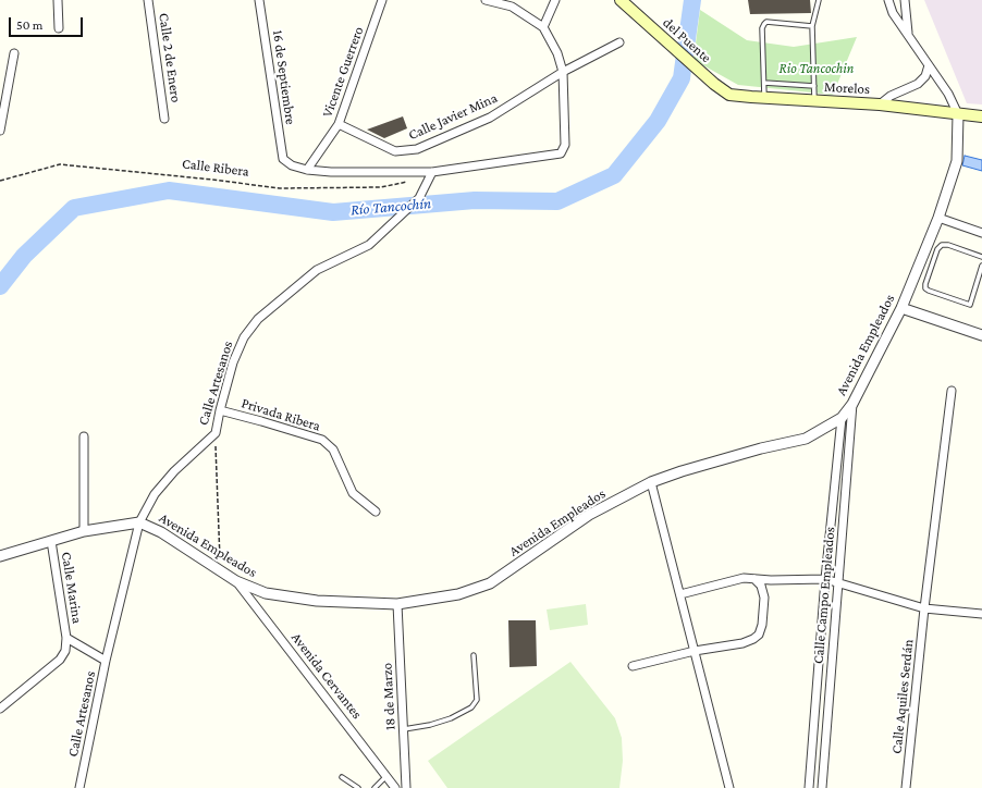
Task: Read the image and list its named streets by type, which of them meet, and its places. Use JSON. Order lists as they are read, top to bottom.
{
  "streets": {
    "main road": ["del Puente", "Morelos"],
    "street": [
      "Calle 2 de Enero",
      "Vicente Guerrero",
      "16 de Septiembre",
      "Calle Javier Mina",
      "Avenida Empleados",
      "Calle Artesanos",
      "Privada Ribera",
      "Calle Marina",
      "Calle Campo Empleados",
      "Avenida Cervantes",
      "18 de Marzo",
      "Calle Aquiles Serdán"
    ],
    "path": ["Calle Ribera"]
  },
  "crossings": [
    ["del Puente", "Morelos"],
    ["Vicente Guerrero", "16 de Septiembre"],
    ["Vicente Guerrero", "Calle Javier Mina"],
    ["Morelos", "Avenida Empleados"],
    ["Avenida Empleados", "Calle Artesanos"],
    ["Avenida Empleados", "Calle Marina"],
    ["Avenida Empleados", "Calle Campo Empleados"],
    ["Avenida Empleados", "Avenida Cervantes"],
    ["Avenida Empleados", "18 de Marzo"],
    ["Calle Artesanos", "Privada Ribera"],
    ["Calle Artesanos", "Calle Marina"]
  ],
  "water": ["Río Tancochín"],
  "parks": ["Rio Tancochin"],
  "scale_bar": "50 m"
}
